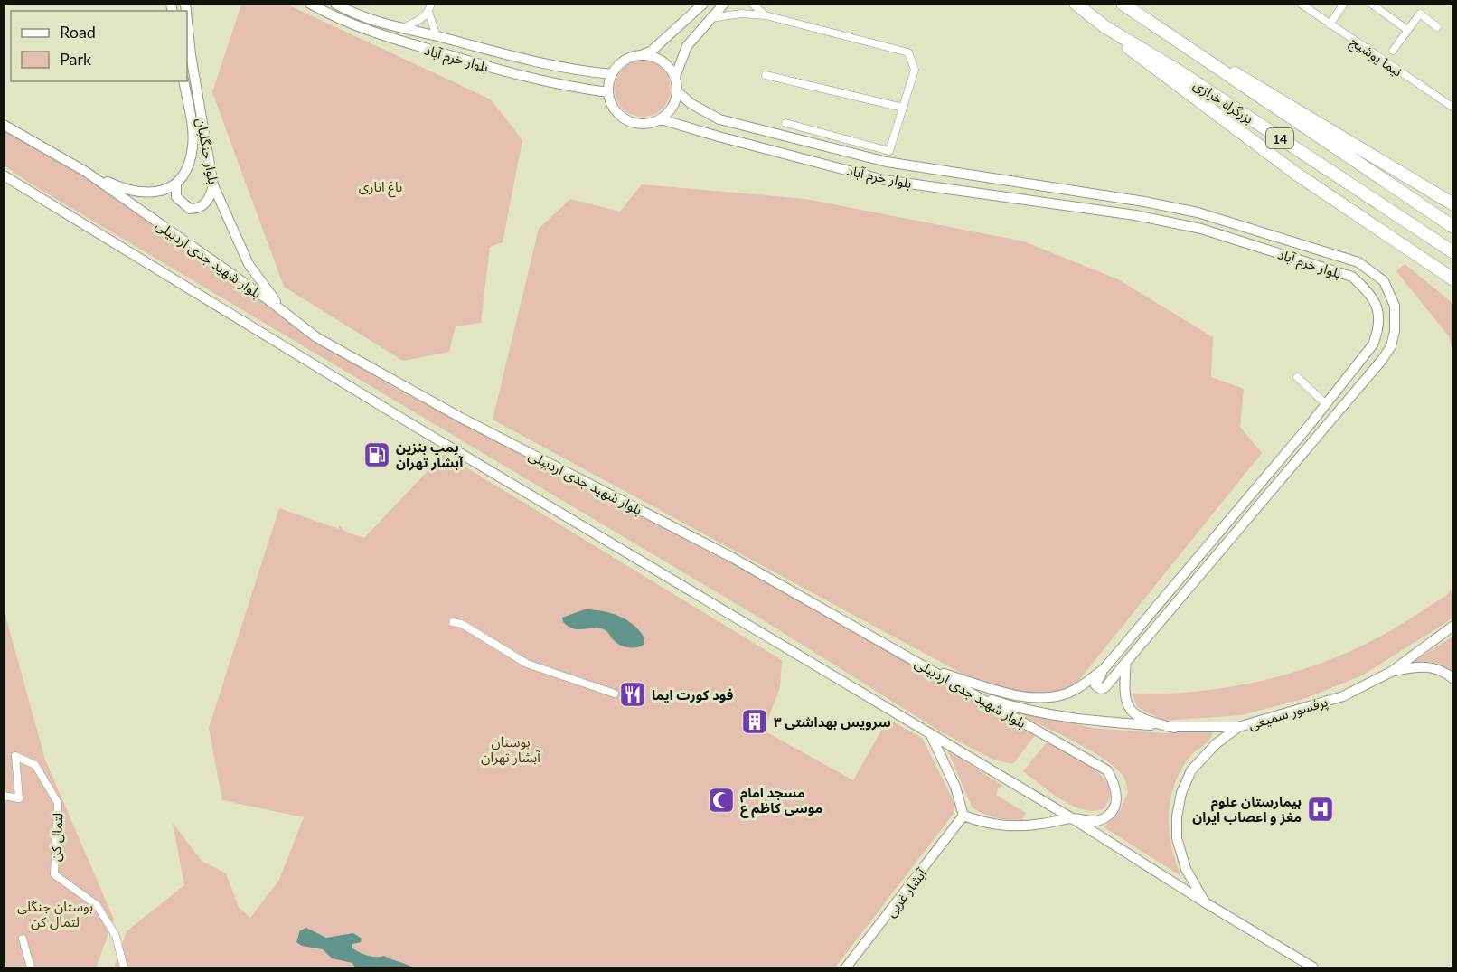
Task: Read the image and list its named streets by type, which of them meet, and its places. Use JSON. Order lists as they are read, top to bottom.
{
  "streets": {
    "highway": ["بزرگراه خرازی", "14"],
    "main road": [
      "بلوار خرم آباد",
      "بلوار جنگلبان",
      "بلوار شهید جدی اردبیلی",
      "پرفسور سمیعی",
      "آبشار غربی"
    ],
    "street": ["نیما یوشیج", "لتمال کن"]
  },
  "crossings": [
    ["بلوار خرم آباد", "بلوار شهید جدی اردبیلی"],
    ["بلوار جنگلبان", "بلوار شهید جدی اردبیلی"],
    ["بلوار شهید جدی اردبیلی", "پرفسور سمیعی"]
  ],
  "parks": ["باغ اناری", "بوستان آبشار تهران", "بوستان جنگلی لتمال کن"],
  "places": {
    "fuel station": ["پمپ بنزین آبشار تهران"],
    "restaurant": ["فود کورت ایما"],
    "building": ["سرویس بهداشتی ۳"],
    "mosque": ["مسجد امام موسی کاظم ع"],
    "hospital": ["بیمارستان علوم مغز و اعصاب ایران"]
  },
  "legend": ["Road", "Park"]
}
